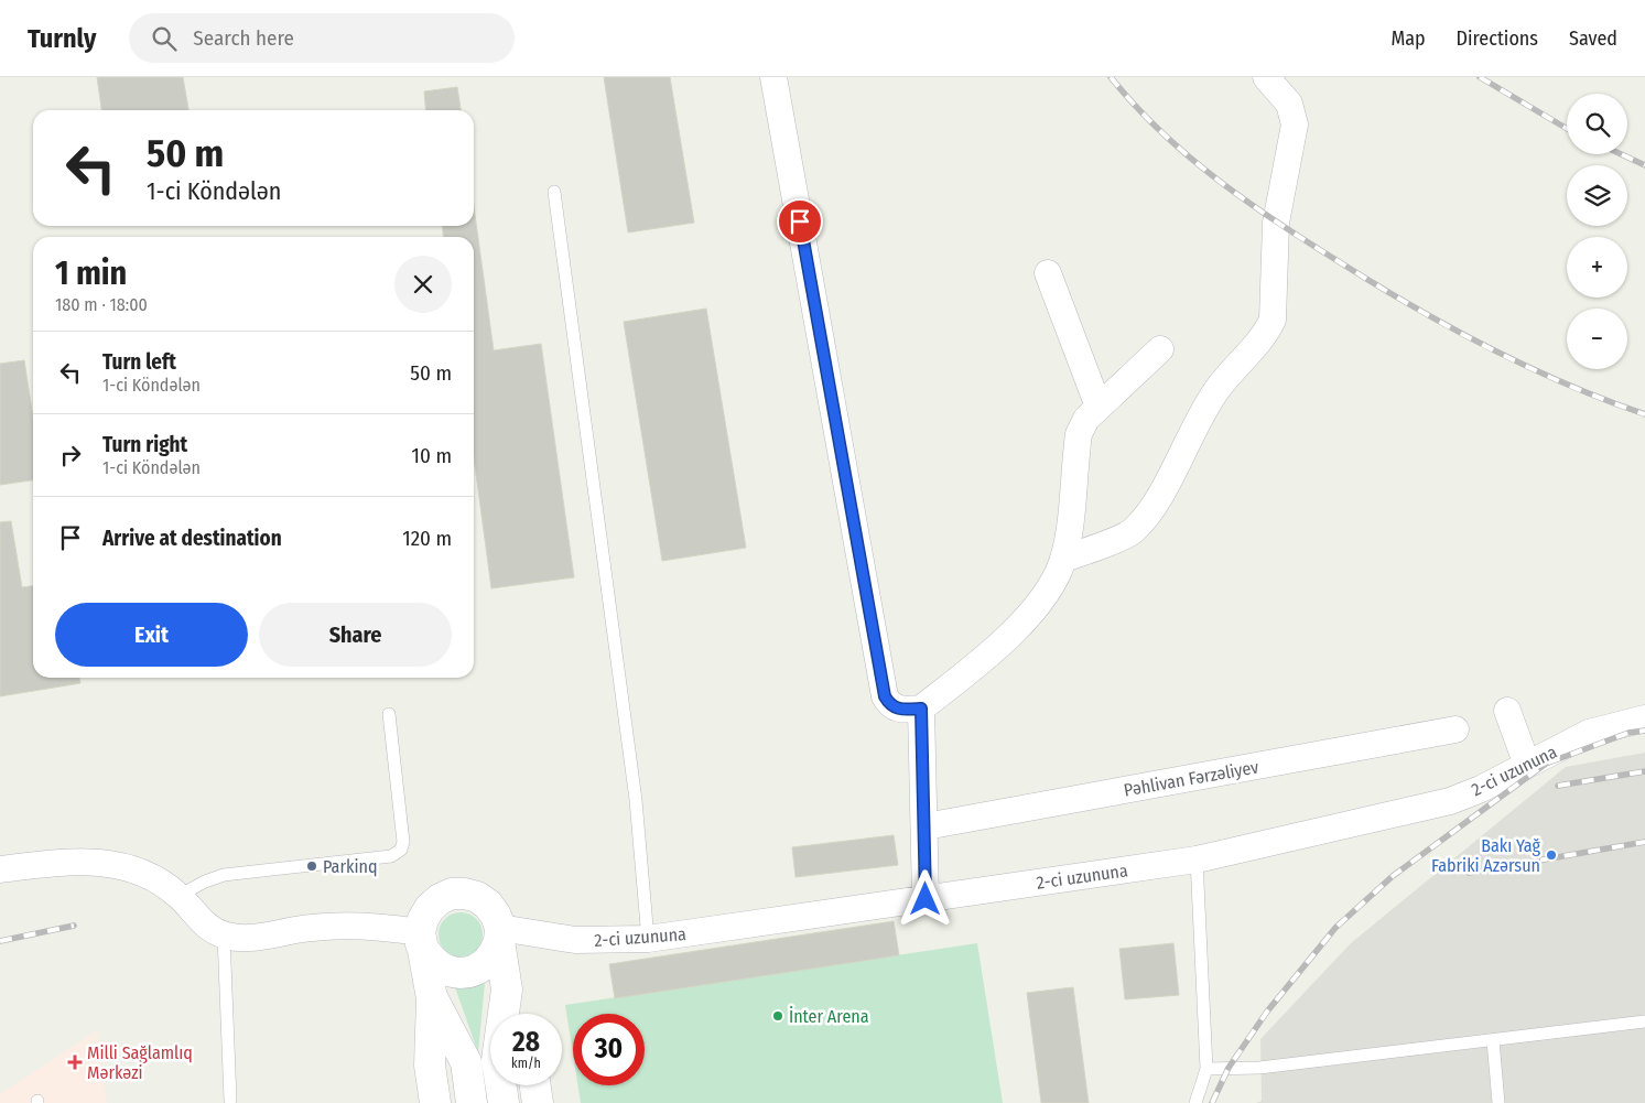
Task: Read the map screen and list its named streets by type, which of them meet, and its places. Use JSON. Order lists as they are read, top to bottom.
{
  "streets": {
    "street": ["2-ci uzununa", "Pəhlivan Fərzəliyev"]
  },
  "places": {
    "other": ["Bakı Yağ Fabriki Azərsun", "Parkinq", "İnter Arena"],
    "health": ["Milli Sağlamlıq Mərkəzi"]
  },
  "page": {
    "header": "Turnly",
    "search": "Search here",
    "nav": ["Map", "Directions", "Saved"],
    "map_buttons": ["+", "−"],
    "turn": ["50 m", "1-ci Köndələn"],
    "heading": ["1 min", "180 m · 18:00"],
    "list": [
      {
        "name": "Turn left",
        "note": "1-ci Köndələn",
        "value": "50 m"
      },
      {
        "name": "Turn right",
        "note": "1-ci Köndələn",
        "value": "10 m"
      },
      {
        "name": "Arrive at destination",
        "value": "120 m"
      }
    ],
    "buttons": ["Exit", "Share"],
    "speed": "28 km/h",
    "limit": "30"
  }
}
